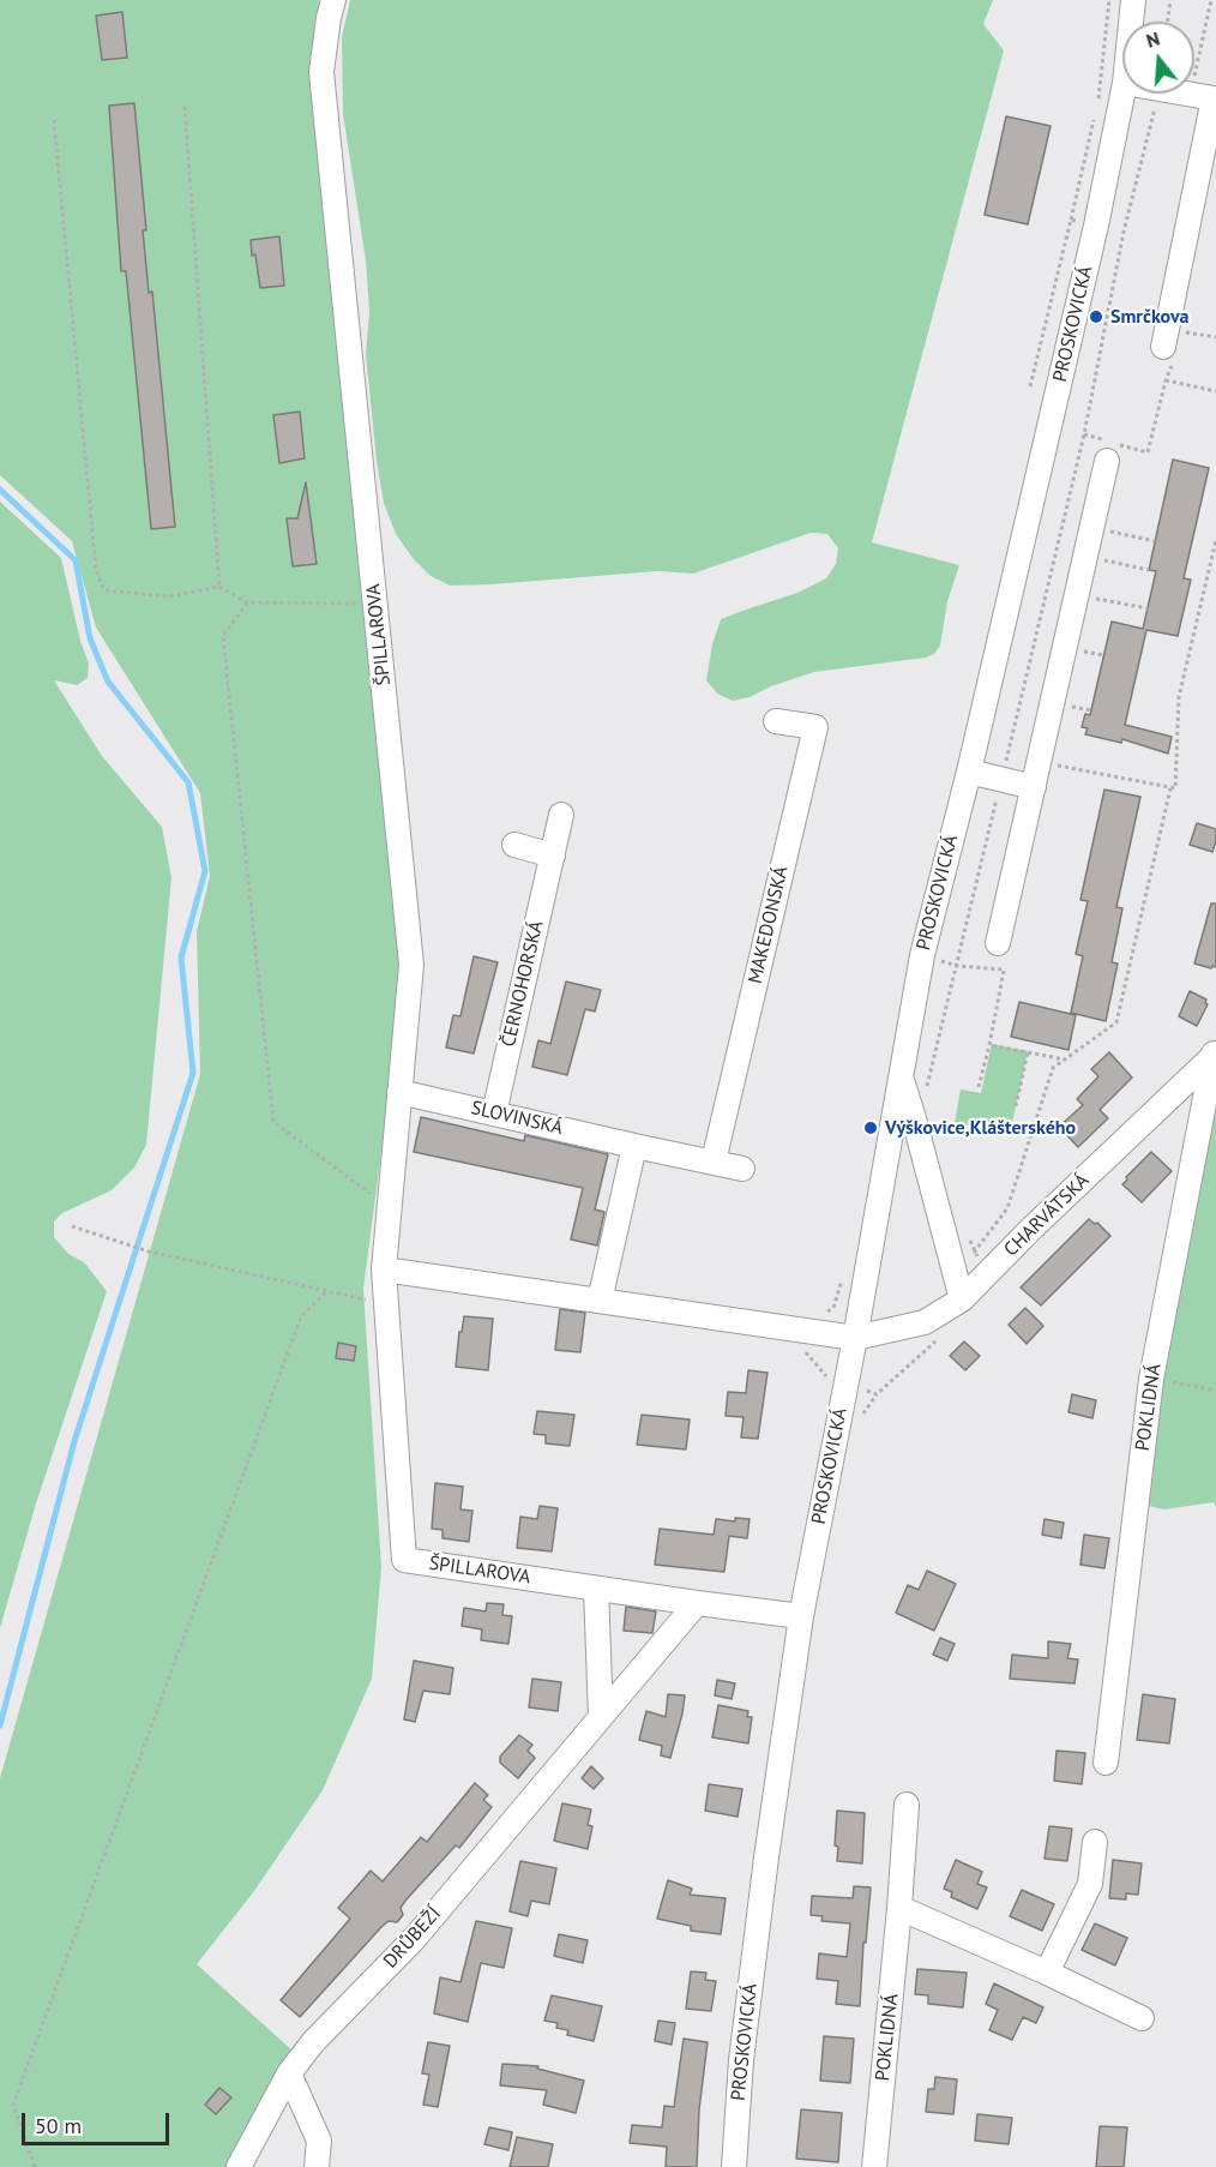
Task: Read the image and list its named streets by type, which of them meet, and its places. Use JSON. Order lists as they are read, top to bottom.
{
  "streets": {
    "street": [
      "PROSKOVICKÁ",
      "ŠPILLAROVA",
      "MAKEDONSKÁ",
      "ČERNOHORSKÁ",
      "SLOVINSKÁ",
      "CHARVÁTSKÁ",
      "POKLIDNÁ",
      "DRŮBEŽÍ"
    ]
  },
  "crossings": [
    ["PROSKOVICKÁ", "ŠPILLAROVA"],
    ["PROSKOVICKÁ", "CHARVÁTSKÁ"],
    ["ŠPILLAROVA", "SLOVINSKÁ"],
    ["ŠPILLAROVA", "DRŮBEŽÍ"],
    ["MAKEDONSKÁ", "SLOVINSKÁ"],
    ["ČERNOHORSKÁ", "SLOVINSKÁ"],
    ["CHARVÁTSKÁ", "POKLIDNÁ"]
  ],
  "places": ["Smrčkova", "Výškovice,Klášterského"],
  "scale_bar": "50 m",
  "north": "top"
}
